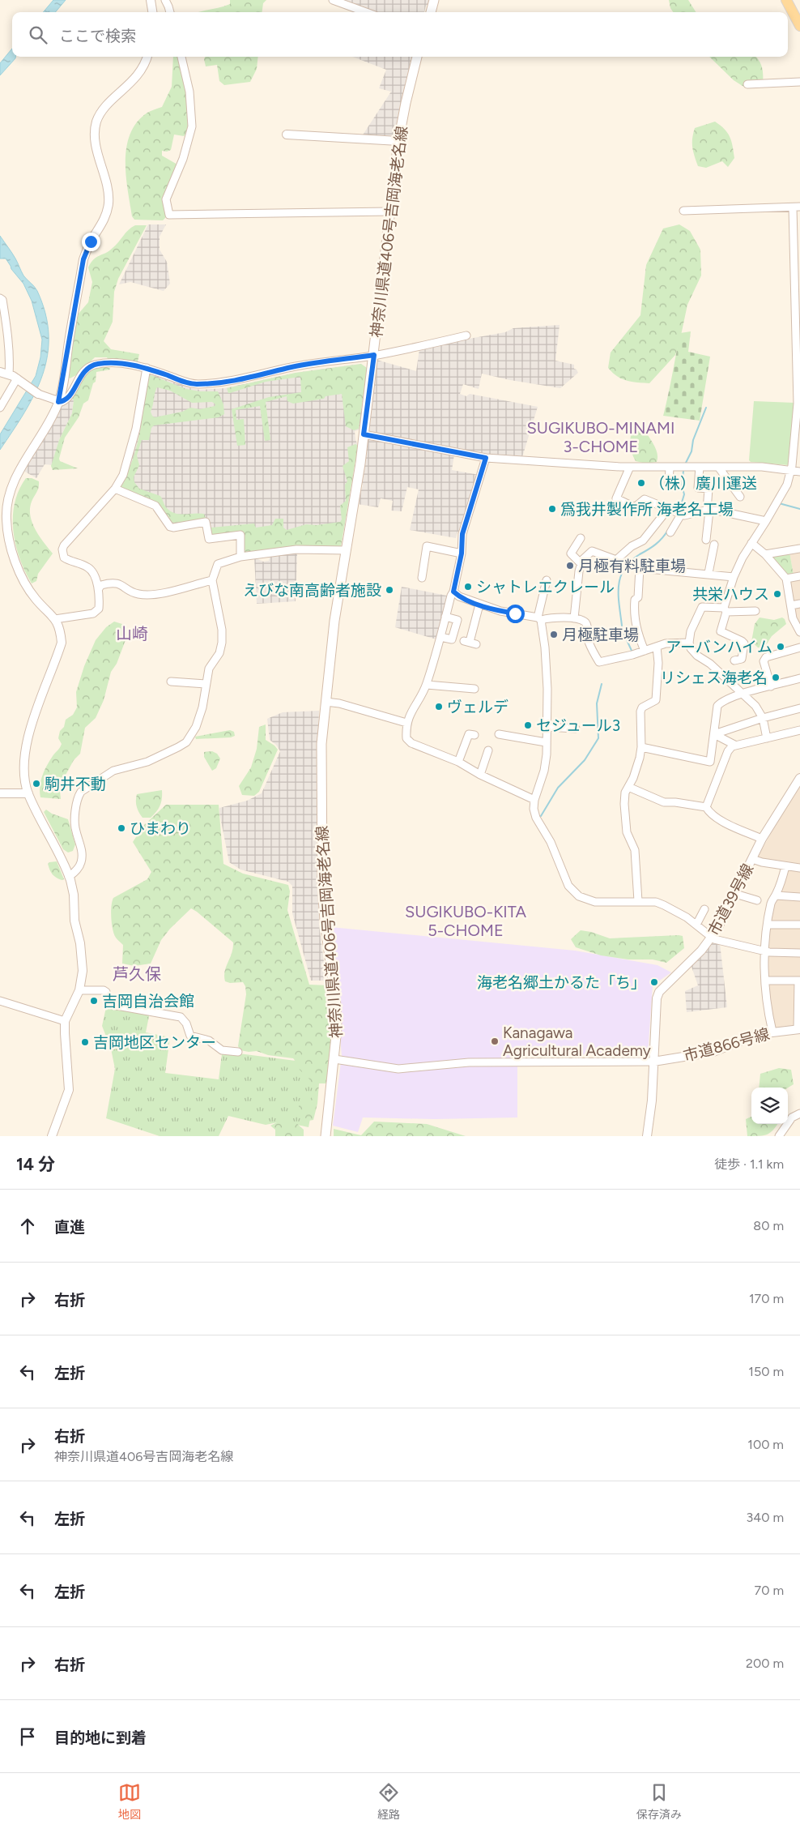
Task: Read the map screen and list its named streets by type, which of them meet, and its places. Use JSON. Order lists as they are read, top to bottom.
{
  "streets": {
    "main road": ["神奈川県道406号吉岡海老名線"],
    "street": ["市道39号線", "市道866号線"]
  },
  "crossings": [
    ["市道39号線", "市道866号線"]
  ],
  "districts": [
    "SUGIKUBO-MINAMI 3-CHOME",
    "山崎",
    "SUGIKUBO-KITA 5-CHOME",
    "芦久保"
  ],
  "places": [
    "（株）廣川運送",
    "爲我井製作所 海老名工場",
    "月極有料駐車場",
    "シャトレエクレール",
    "えびな南高齢者施設",
    "共栄ハウス",
    "月極駐車場",
    "アーバンハイム",
    "リシェス海老名",
    "ヴェルデ",
    "セジュール3",
    "駒井不動",
    "ひまわり",
    "海老名郷土かるた「ち」",
    "吉岡自治会館",
    "Kanagawa Agricultural Academy",
    "吉岡地区センター"
  ],
  "page": {
    "search": "ここで検索",
    "heading": ["14 分", "徒歩 · 1.1 km"],
    "list": [
      ["直進", "80 m"],
      ["右折", "170 m"],
      ["左折", "150 m"],
      ["右折", "神奈川県道406号吉岡海老名線", "100 m"],
      ["左折", "340 m"],
      ["左折", "70 m"],
      ["右折", "200 m"],
      "目的地に到着"
    ],
    "nav": ["地図", "経路", "保存済み"]
  }
}
